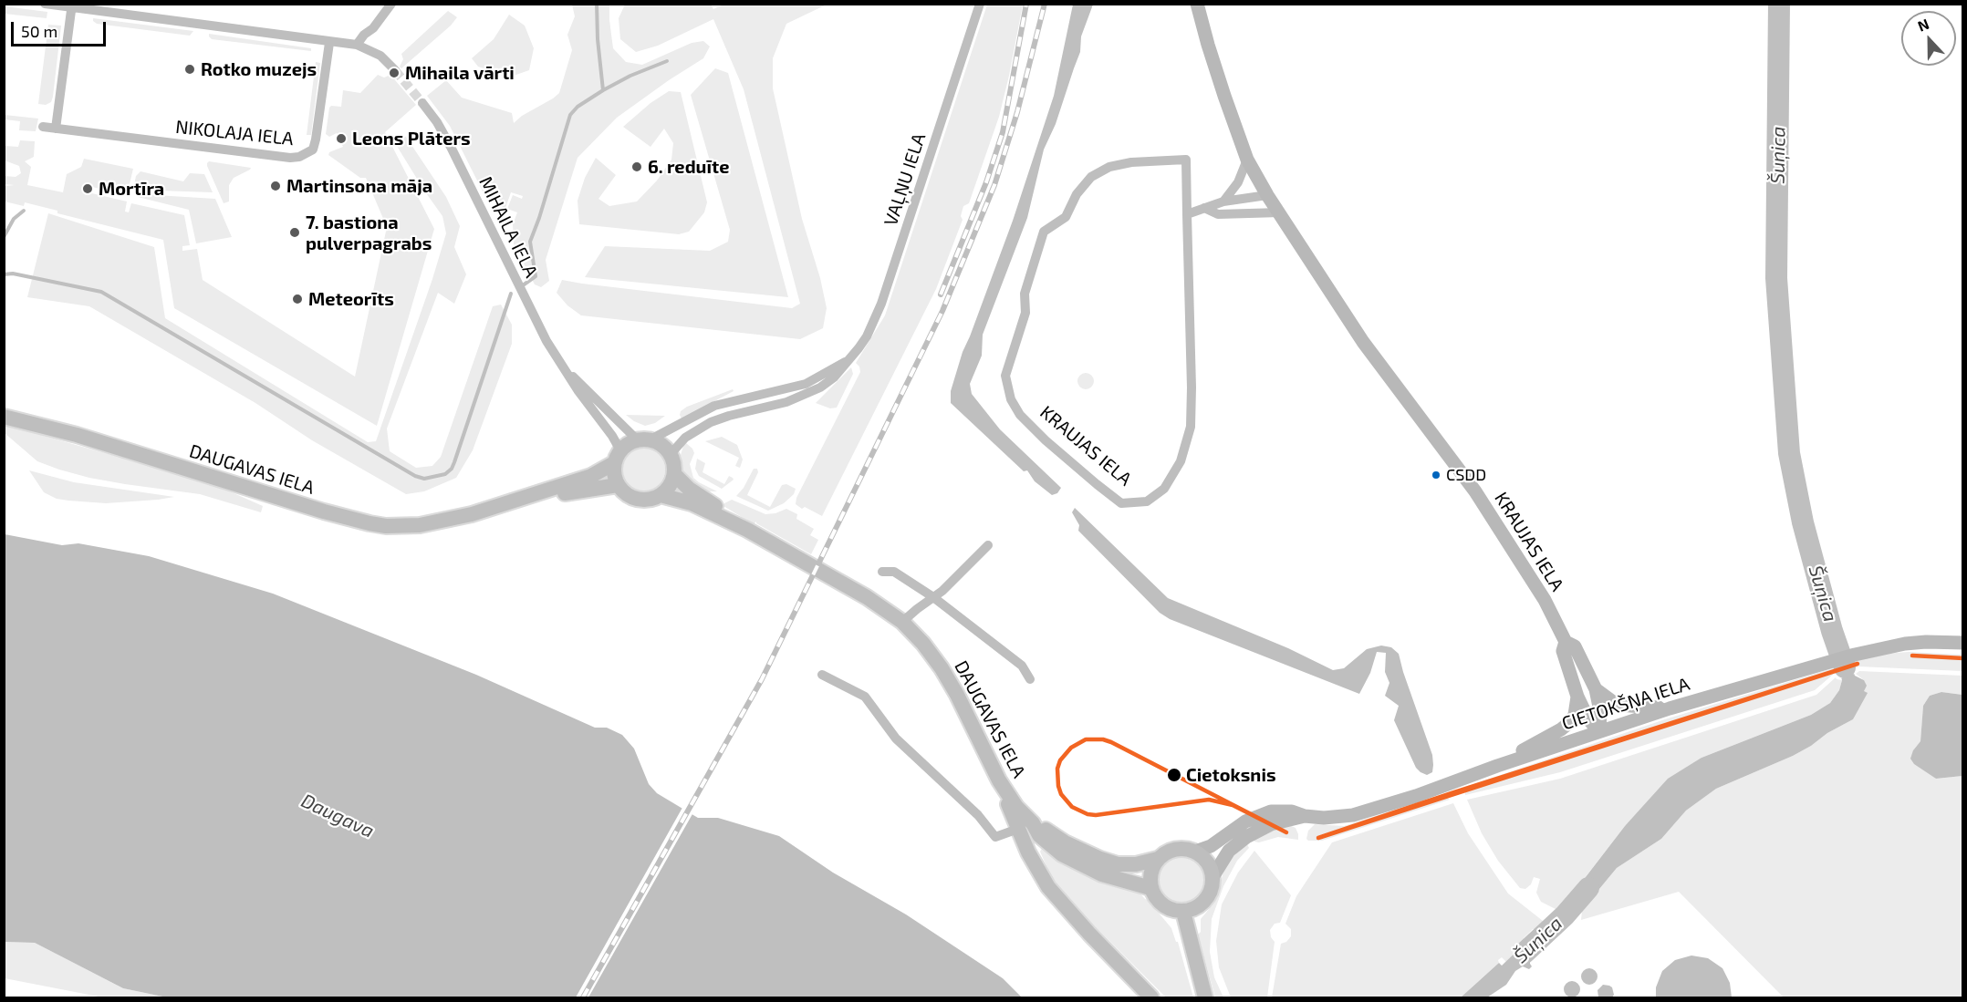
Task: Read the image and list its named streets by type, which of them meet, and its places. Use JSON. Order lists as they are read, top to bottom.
{
  "streets": {
    "main road": ["DAUGAVAS IELA"],
    "street": [
      "NIKOLAJA IELA",
      "VAĻŅU IELA",
      "MIHAILA IELA",
      "KRAUJAS IELA",
      "CIETOKŠŅA IELA"
    ]
  },
  "crossings": [
    ["VAĻŅU IELA", "MIHAILA IELA"],
    ["VAĻŅU IELA", "DAUGAVAS IELA"],
    ["MIHAILA IELA", "DAUGAVAS IELA"],
    ["KRAUJAS IELA", "CIETOKŠŅA IELA"],
    ["DAUGAVAS IELA", "CIETOKŠŅA IELA"]
  ],
  "water": ["Šuņica", "Daugava"],
  "places": [
    "Rotko muzejs",
    "Mihaila vārti",
    "Leons Plāters",
    "6. reduīte",
    "Martinsona māja",
    "Mortīra",
    "7. bastiona pulverpagrabs",
    "Meteorīts",
    "CSDD",
    "Cietoksnis"
  ],
  "scale_bar": "50 m",
  "north": "top"
}
